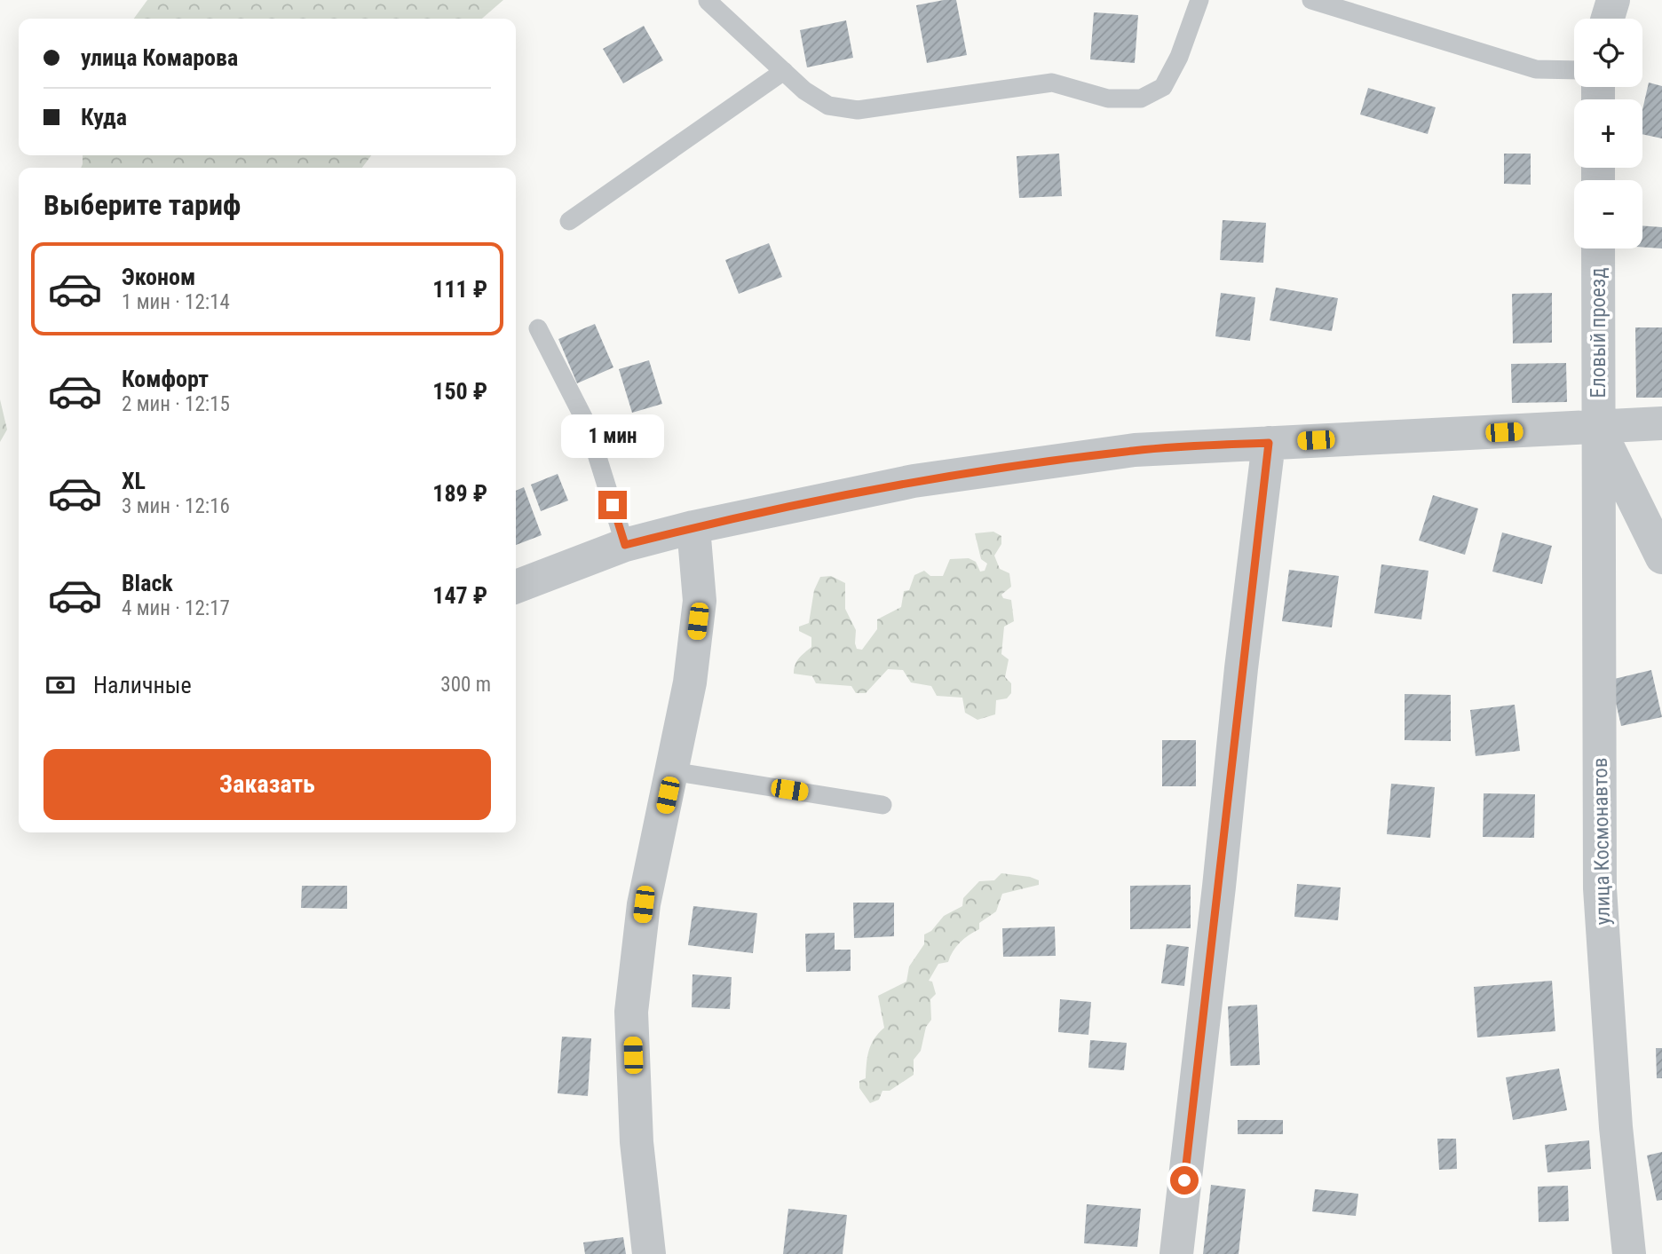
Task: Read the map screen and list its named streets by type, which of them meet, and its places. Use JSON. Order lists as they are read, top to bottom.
{
  "streets": {
    "street": ["Еловый проезд", "улица Космонавтов"]
  },
  "crossings": [
    ["Еловый проезд", "улица Космонавтов"]
  ],
  "page": {
    "map_buttons": ["+", "−"],
    "banner": ["улица Комарова", "Куда"],
    "heading": "Выберите тариф",
    "list": [
      {
        "name": "Эконом",
        "note": "1 мин · 12:14",
        "value": "111 ₽"
      },
      {
        "name": "Комфорт",
        "note": "2 мин · 12:15",
        "value": "150 ₽"
      },
      {
        "name": "XL",
        "note": "3 мин · 12:16",
        "value": "189 ₽"
      },
      {
        "name": "Black",
        "note": "4 мин · 12:17",
        "value": "147 ₽"
      }
    ],
    "bubble": "1 мин",
    "pay": ["Наличные", "300 m"],
    "buttons": "Заказать"
  }
}
